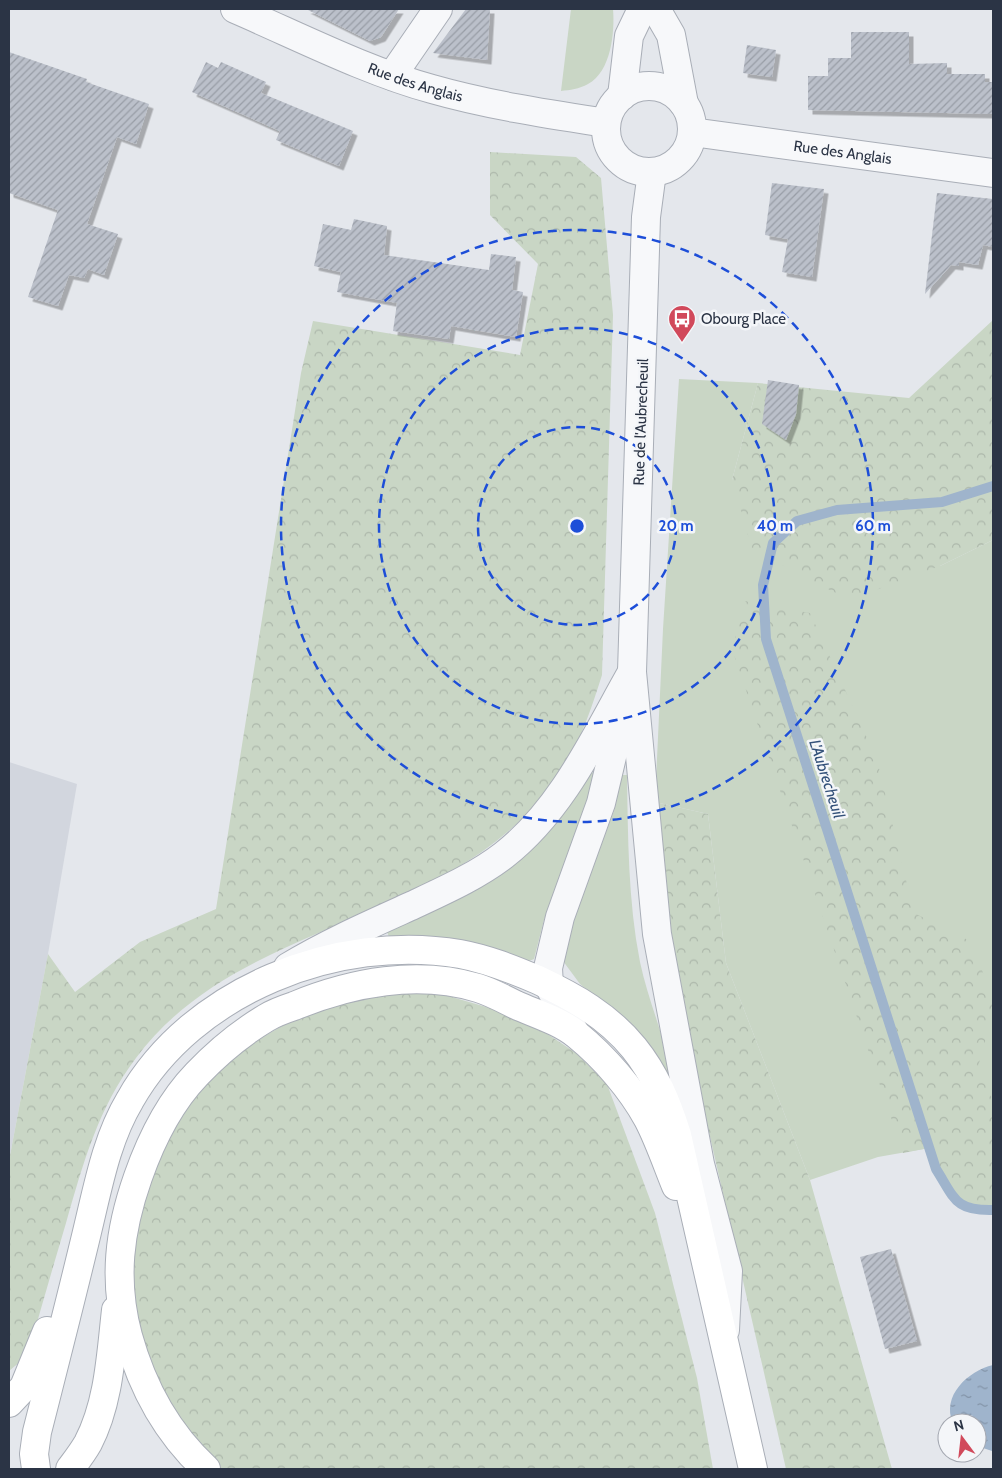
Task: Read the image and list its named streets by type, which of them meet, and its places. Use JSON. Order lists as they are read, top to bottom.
{
  "streets": {
    "street": ["Rue des Anglais", "Rue de l'Aubrecheuil"]
  },
  "crossings": [
    ["Rue des Anglais", "Rue de l'Aubrecheuil"]
  ],
  "water": ["L'Aubrecheuil"],
  "places": {
    "bus stop": ["Obourg Place"]
  },
  "north": "top",
  "rings": ["20 m", "40 m", "60 m"]
}
